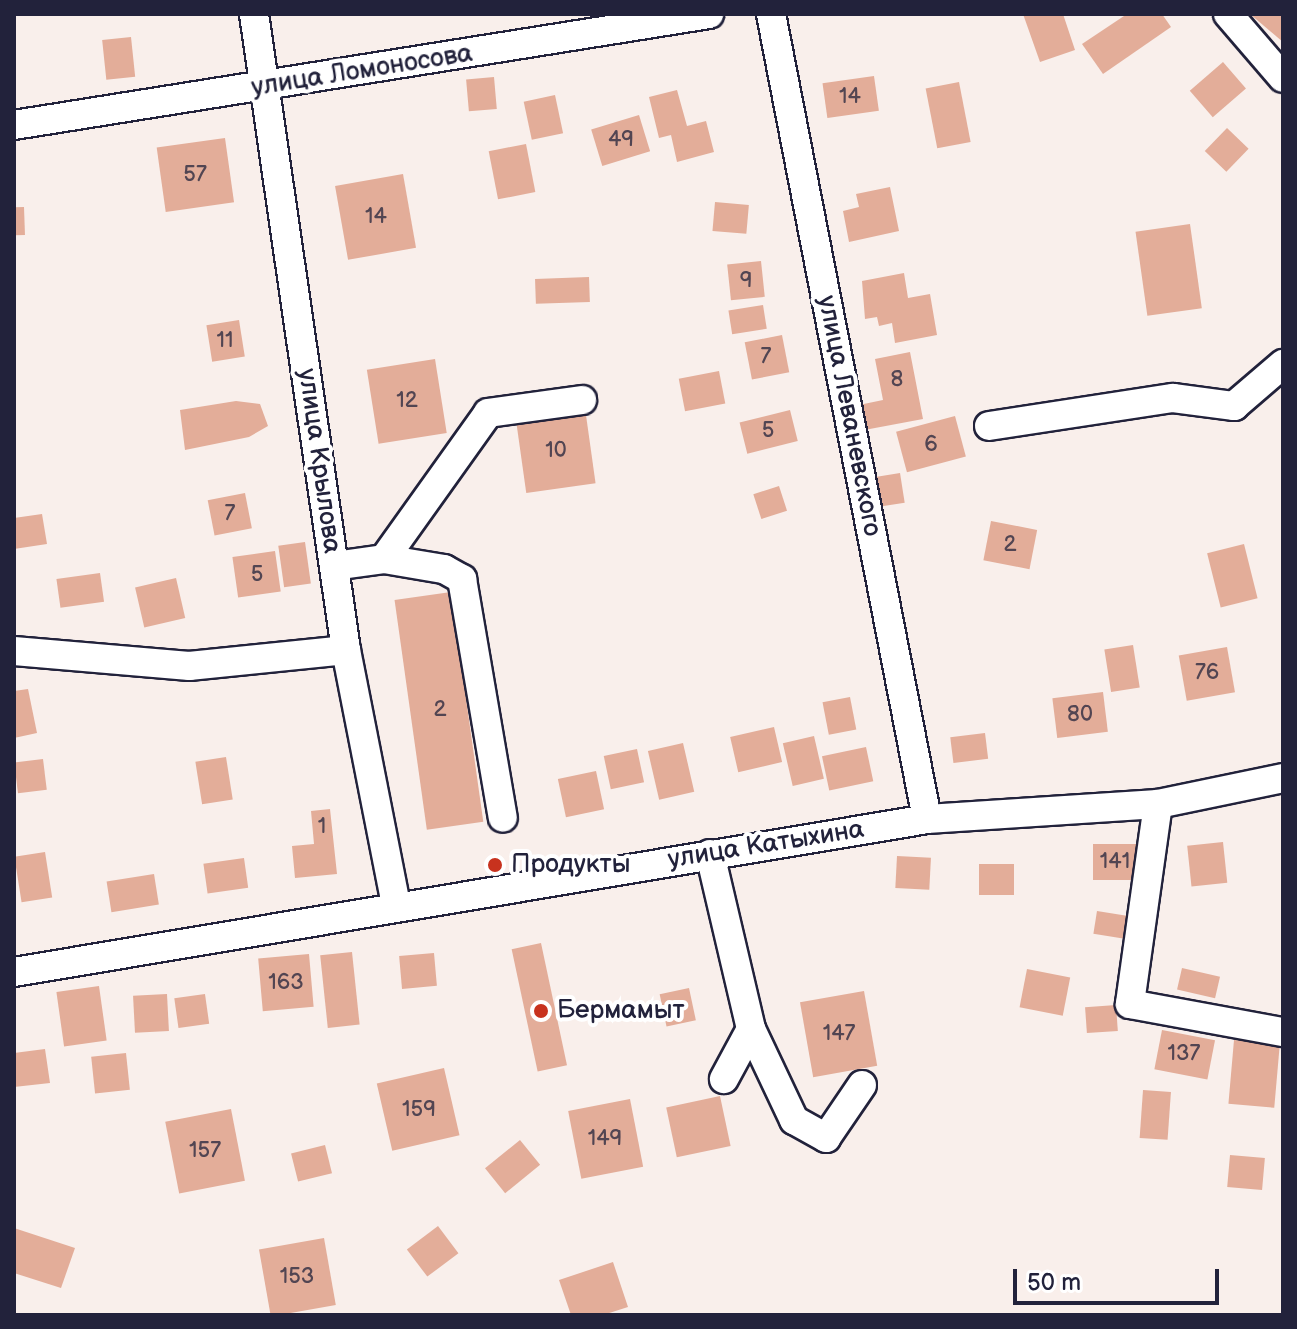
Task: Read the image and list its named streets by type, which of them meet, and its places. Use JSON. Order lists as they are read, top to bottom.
{
  "streets": {
    "street": [
      "улица Ломоносова",
      "улица Леваневского",
      "улица Крылова",
      "улица Катыхина"
    ]
  },
  "crossings": [
    ["улица Ломоносова", "улица Крылова"],
    ["улица Леваневского", "улица Катыхина"],
    ["улица Крылова", "улица Катыхина"]
  ],
  "places": ["Продукты", "Бермамыт"],
  "house_numbers": [
    "14",
    "49",
    "57",
    "14",
    "9",
    "11",
    "7",
    "8",
    "12",
    "5",
    "6",
    "10",
    "7",
    "2",
    "5",
    "76",
    "2",
    "80",
    "1",
    "141",
    "163",
    "147",
    "137",
    "159",
    "149",
    "157",
    "153"
  ],
  "scale_bar": "50 m"
}
